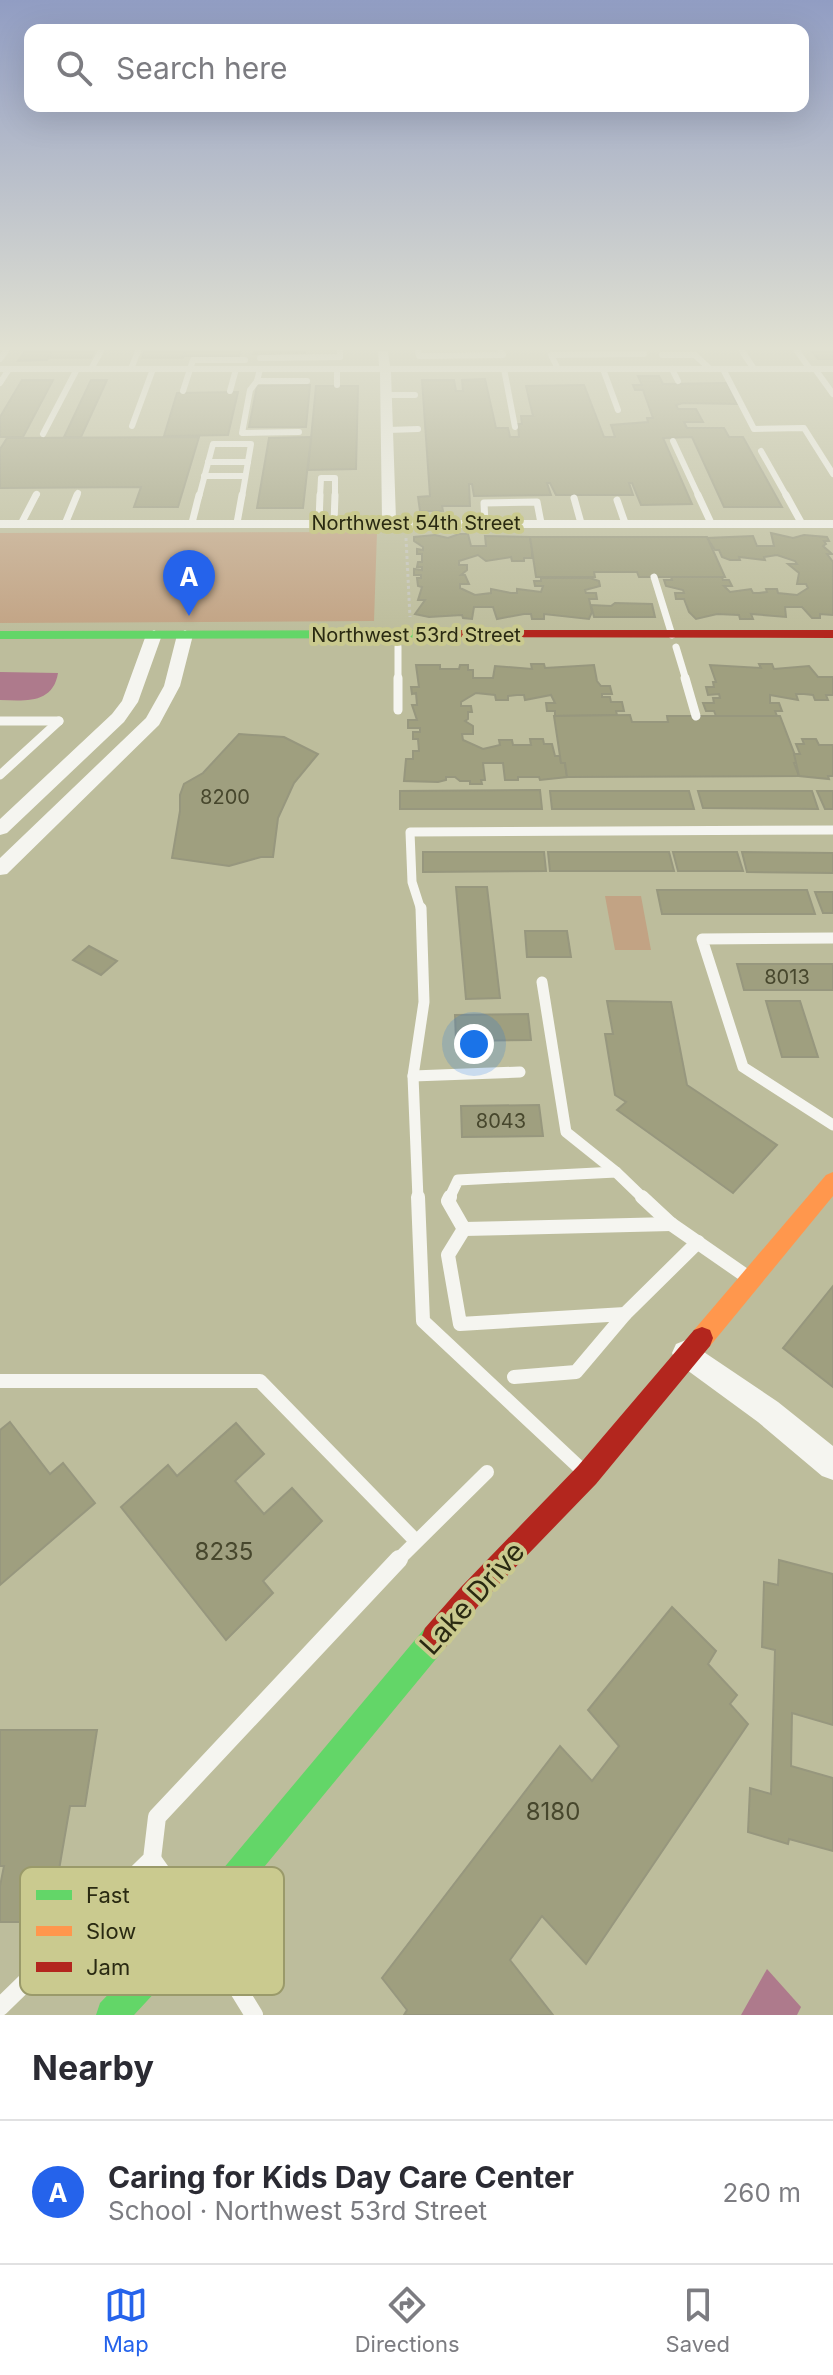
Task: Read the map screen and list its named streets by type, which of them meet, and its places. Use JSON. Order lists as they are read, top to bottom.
{
  "streets": {
    "street": ["Northwest 54th Street", "Northwest 53rd Street", "Lake Drive"]
  },
  "house_numbers": [
    "8200",
    "8013",
    "8043",
    "8235",
    "8180"
  ],
  "legend": ["Fast", "Slow", "Jam"],
  "page": {
    "search": "Search here",
    "pins": "A",
    "heading": "Nearby",
    "list": [
      {
        "mark": "A",
        "name": "Caring for Kids Day Care Center",
        "note": "School · Northwest 53rd Street",
        "value": "260 m"
      }
    ],
    "nav": ["Map", "Directions", "Saved"]
  }
}
